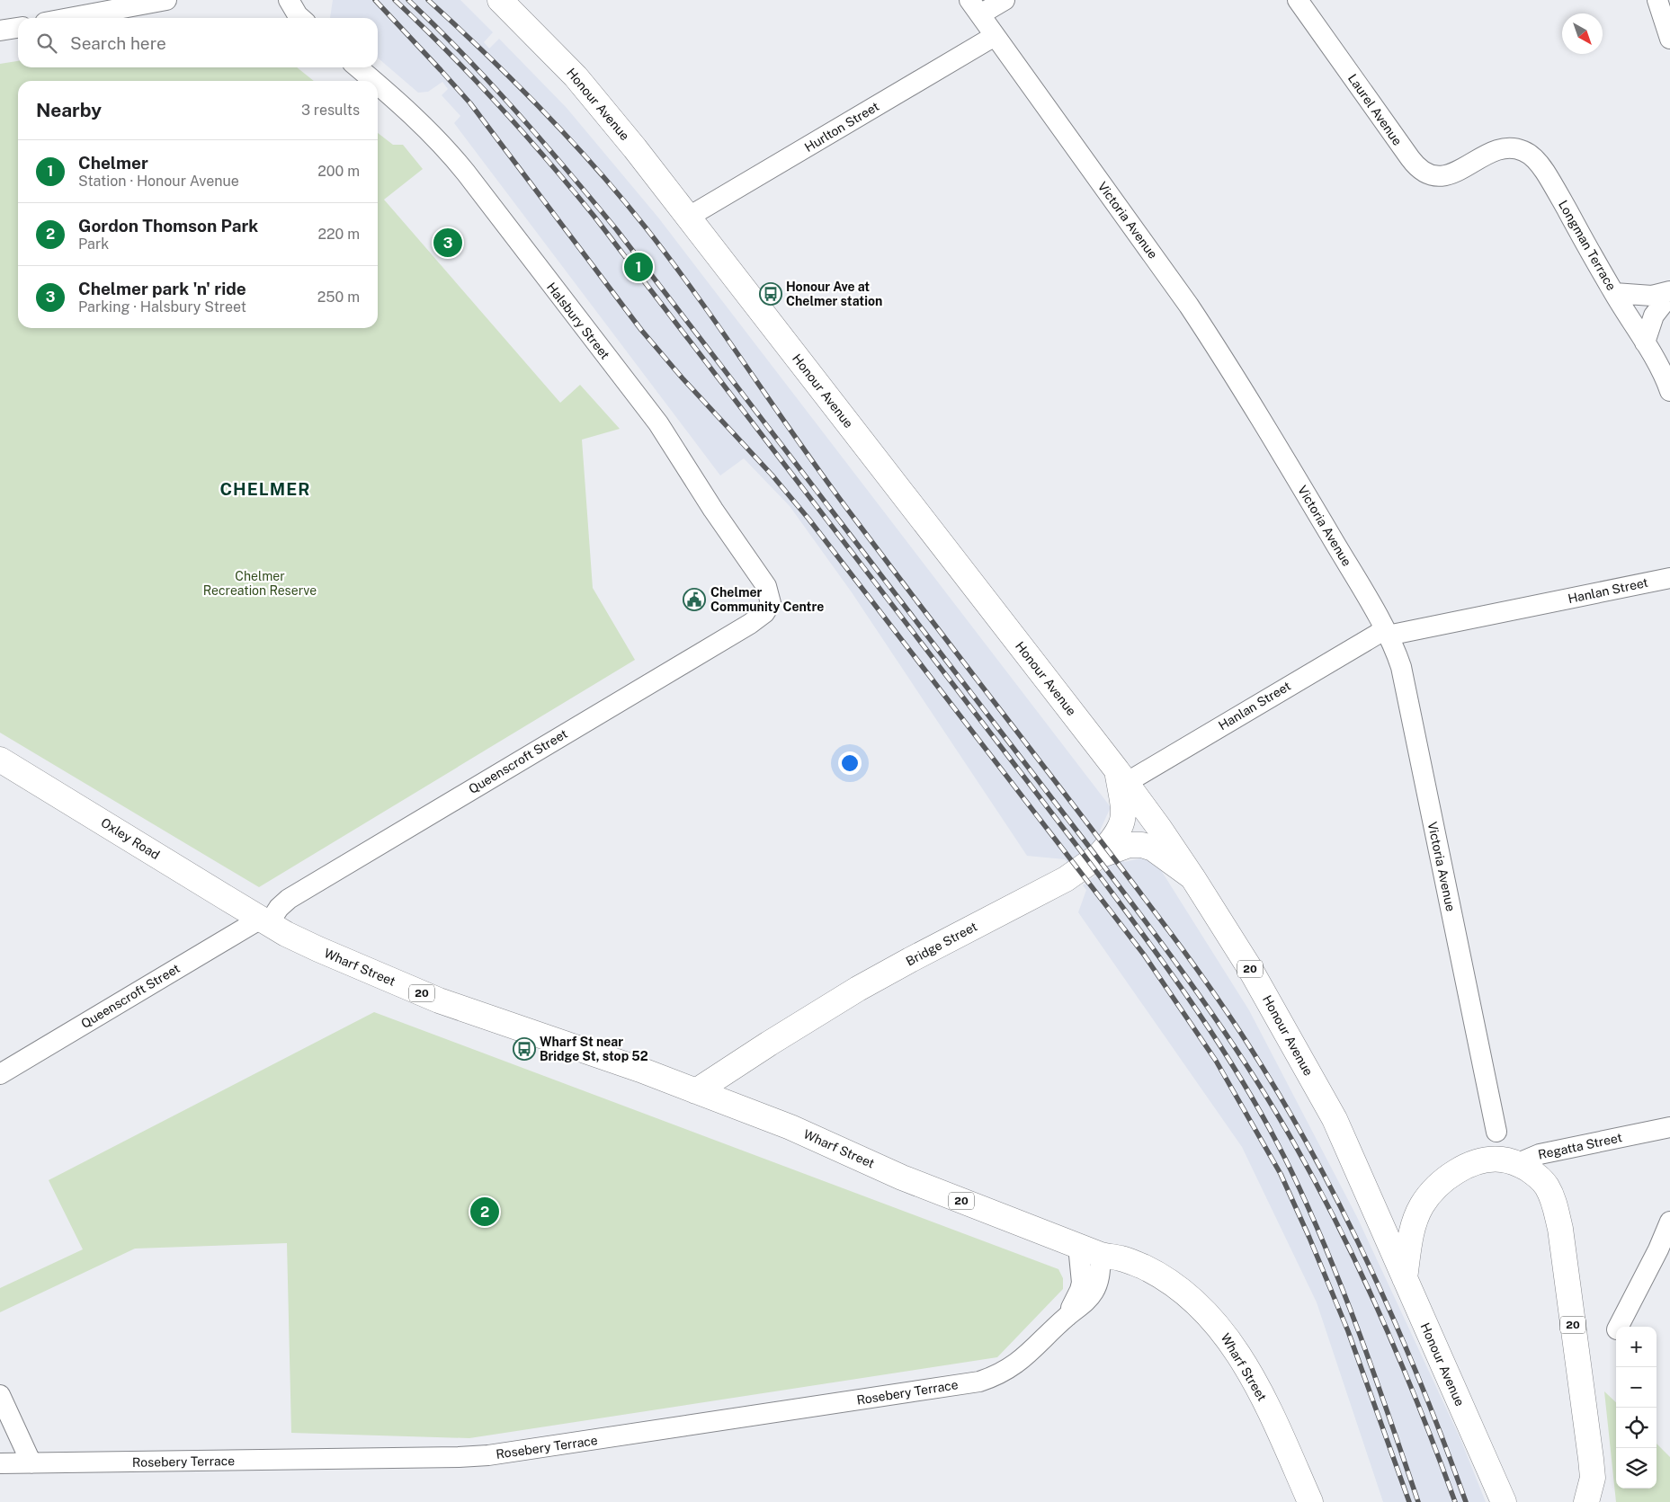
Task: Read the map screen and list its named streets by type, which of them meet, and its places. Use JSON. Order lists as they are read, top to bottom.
{
  "streets": {
    "main road": [
      "Honour Avenue",
      "Oxley Road",
      "Bridge Street",
      "Wharf Street",
      "20"
    ],
    "street": [
      "Laurel Avenue",
      "Hurlton Street",
      "Victoria Avenue",
      "Longman Terrace",
      "Halsbury Street",
      "Hanlan Street",
      "Queenscroft Street",
      "Regatta Street",
      "Rosebery Terrace"
    ]
  },
  "crossings": [
    ["Honour Avenue", "Hurlton Street"],
    ["Honour Avenue", "Hanlan Street"],
    ["Honour Avenue", "Bridge Street"],
    ["Honour Avenue", "20"],
    ["Laurel Avenue", "Longman Terrace"],
    ["Hurlton Street", "Victoria Avenue"],
    ["Victoria Avenue", "Hanlan Street"],
    ["Halsbury Street", "Queenscroft Street"],
    ["Queenscroft Street", "Oxley Road"],
    ["Queenscroft Street", "Wharf Street"],
    ["Oxley Road", "Wharf Street"],
    ["Bridge Street", "Wharf Street"],
    ["Wharf Street", "Rosebery Terrace"],
    ["20", "Regatta Street"]
  ],
  "districts": ["CHELMER"],
  "parks": ["Chelmer Recreation Reserve"],
  "places": {
    "bus stop": ["Honour Ave at Chelmer station", "Wharf St near Bridge St, stop 52"],
    "public building": ["Chelmer Community Centre"]
  },
  "north": "bottom right",
  "page": {
    "search": "Search here",
    "heading": ["Nearby", "3 results"],
    "list": [
      {
        "mark": "1",
        "name": "Chelmer",
        "note": "Station · Honour Avenue",
        "value": "200 m"
      },
      {
        "mark": "2",
        "name": "Gordon Thomson Park",
        "note": "Park",
        "value": "220 m"
      },
      {
        "mark": "3",
        "name": "Chelmer park 'n' ride",
        "note": "Parking · Halsbury Street",
        "value": "250 m"
      }
    ],
    "pins": ["3", "1", "2"],
    "map_buttons": ["+", "−"]
  }
}
